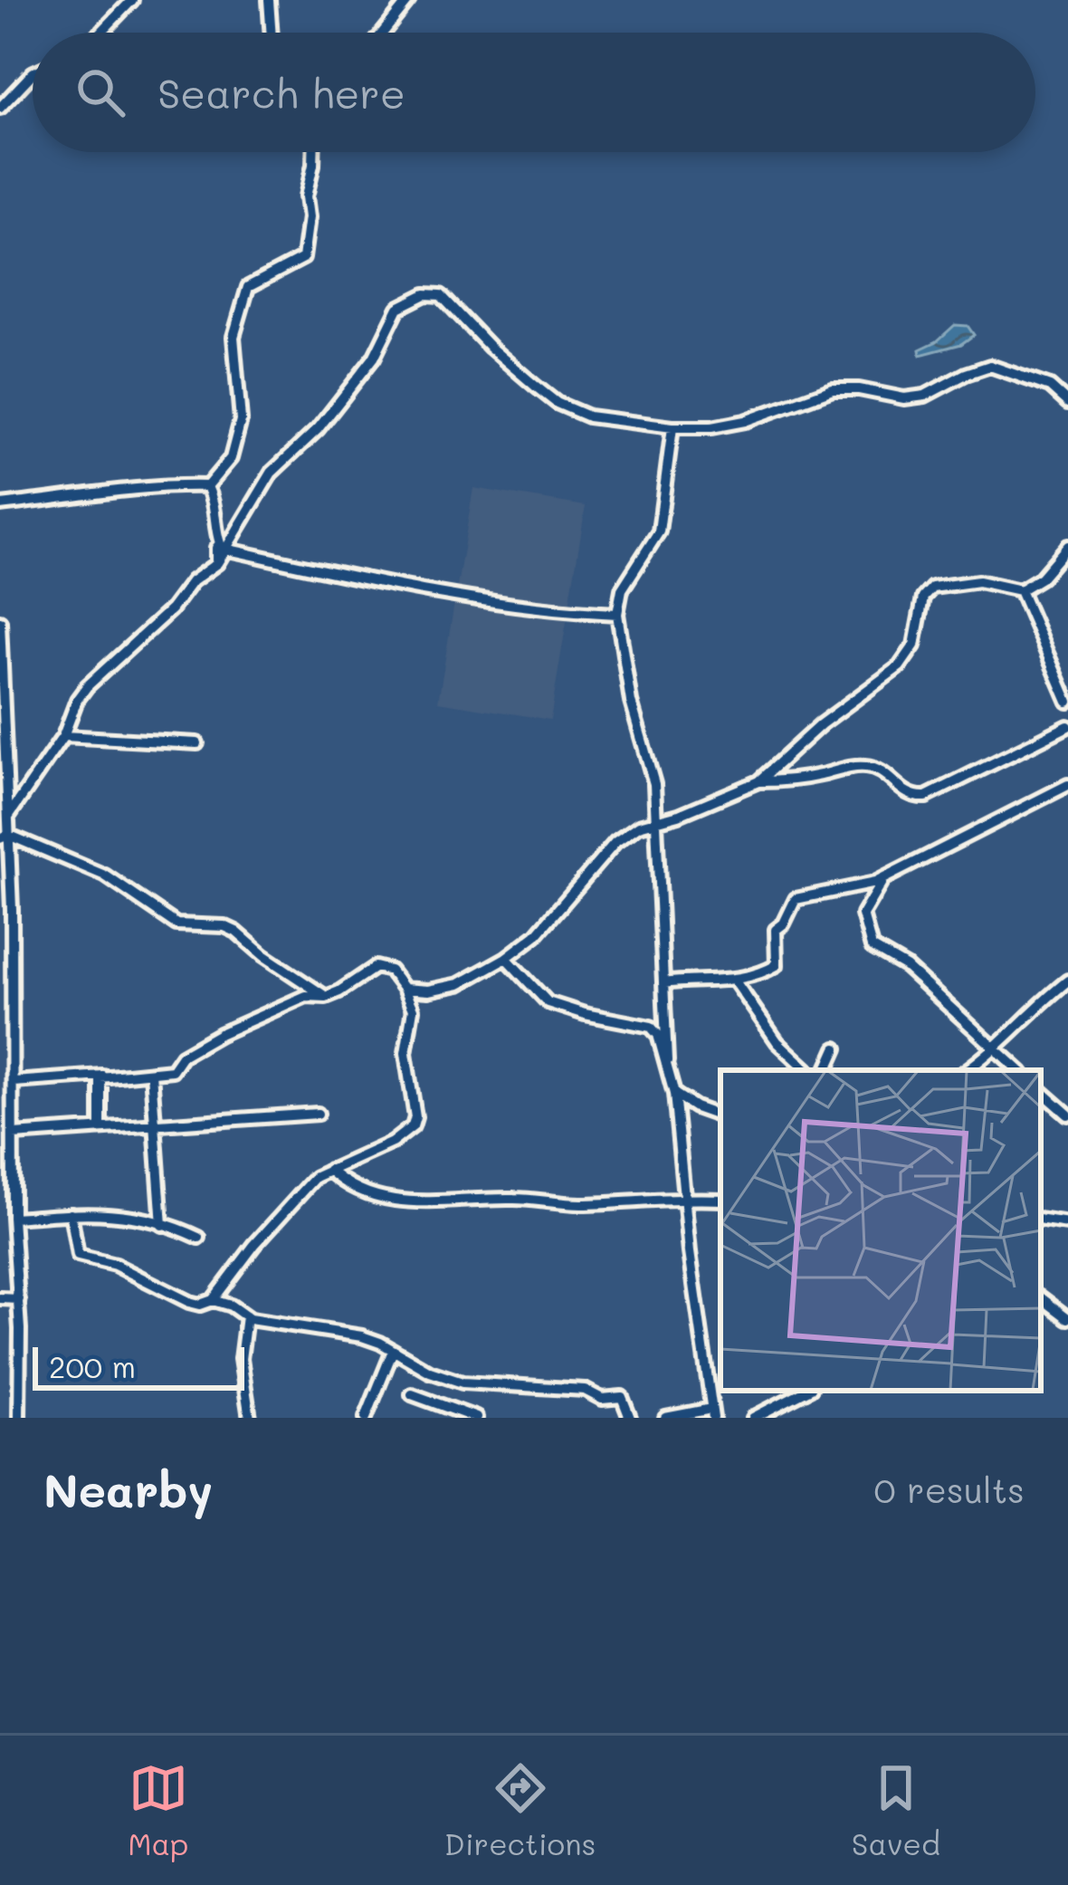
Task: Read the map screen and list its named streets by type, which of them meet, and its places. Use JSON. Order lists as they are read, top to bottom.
{
  "scale_bar": "200 m",
  "page": {
    "search": "Search here",
    "scale": "200 m",
    "heading": ["Nearby", "0 results"],
    "nav": ["Map", "Directions", "Saved"]
  }
}
